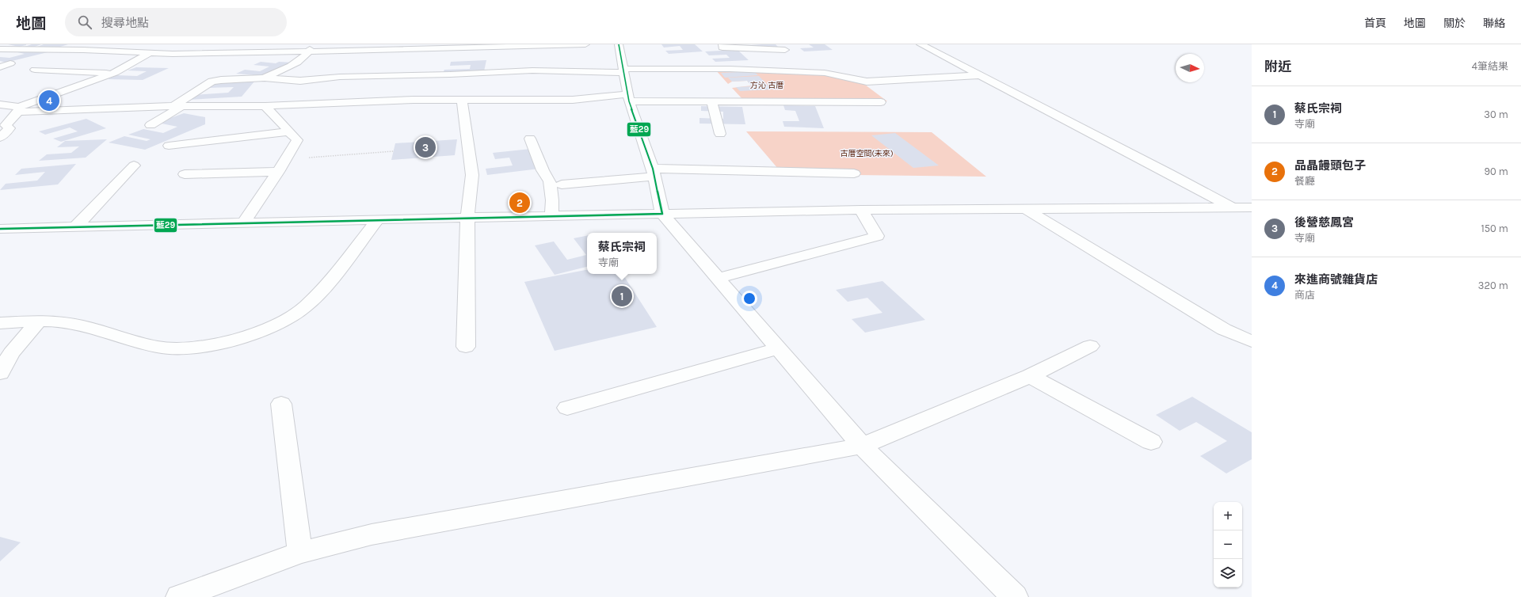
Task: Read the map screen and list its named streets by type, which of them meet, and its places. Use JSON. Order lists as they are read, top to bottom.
{
  "parks": ["方沁 古厝", "古厝空間(未來)"],
  "lines": ["transit line 藍29"],
  "north": "right",
  "page": {
    "header": "地圖",
    "search": "搜尋地點",
    "nav": [
      "首頁",
      "地圖",
      "關於",
      "聯絡"
    ],
    "heading": ["附近", "4筆結果"],
    "list": [
      {
        "mark": "1",
        "name": "蔡氏宗祠",
        "note": "寺廟",
        "value": "30 m"
      },
      {
        "mark": "2",
        "name": "品晶饅頭包子",
        "note": "餐廳",
        "value": "90 m"
      },
      {
        "mark": "3",
        "name": "後營慈鳳宮",
        "note": "寺廟",
        "value": "150 m"
      },
      {
        "mark": "4",
        "name": "來進商號雜貨店",
        "note": "商店",
        "value": "320 m"
      }
    ],
    "pins": [
      "4",
      "3",
      "2",
      "1"
    ],
    "popup": ["蔡氏宗祠", "寺廟"],
    "map_buttons": ["+", "−"]
  }
}
